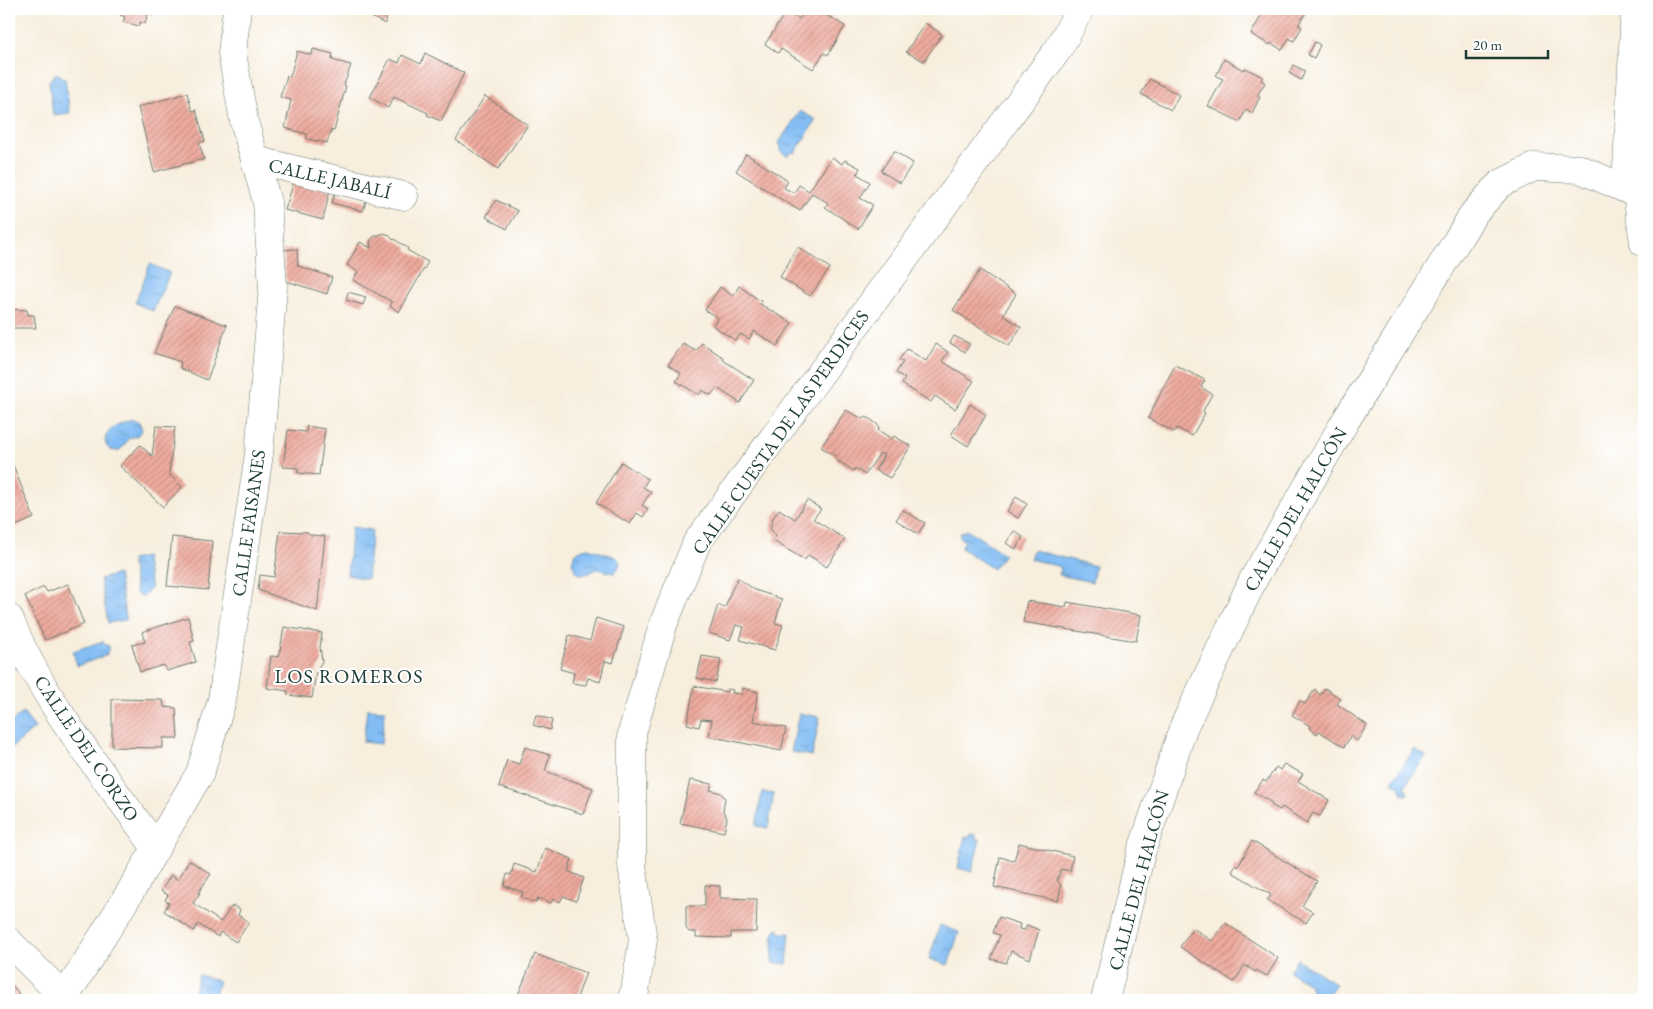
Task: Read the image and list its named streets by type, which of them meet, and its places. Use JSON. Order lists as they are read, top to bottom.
{
  "streets": {
    "street": [
      "CALLE JABALÍ",
      "CALLE CUESTA DE LAS PERDICES",
      "CALLE DEL HALCÓN",
      "CALLE FAISANES",
      "CALLE DEL CORZO"
    ]
  },
  "crossings": [
    ["CALLE JABALÍ", "CALLE FAISANES"],
    ["CALLE FAISANES", "CALLE DEL CORZO"]
  ],
  "districts": ["LOS ROMEROS"],
  "scale_bar": "20 m"
}
